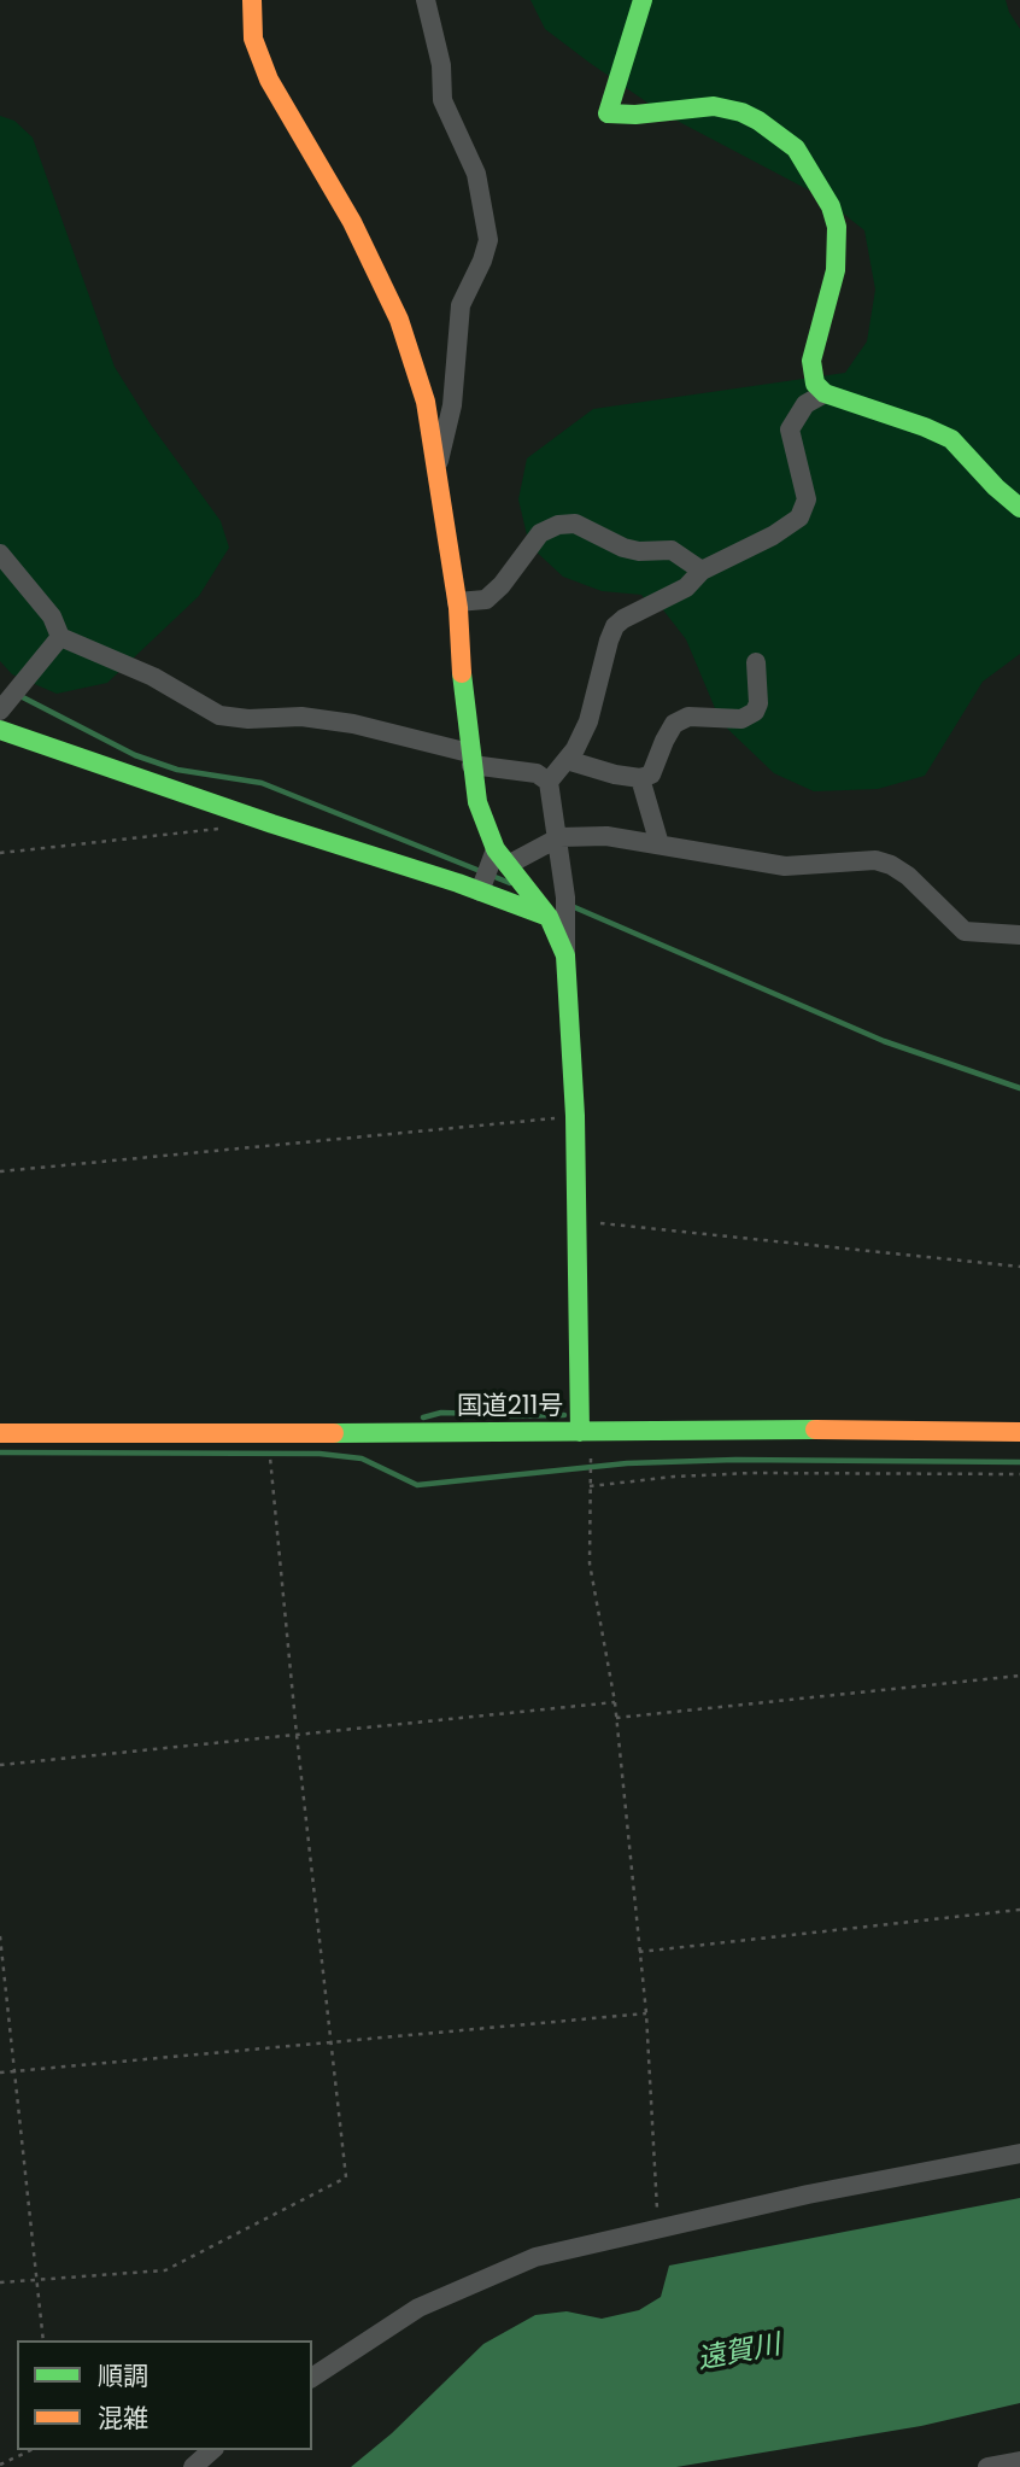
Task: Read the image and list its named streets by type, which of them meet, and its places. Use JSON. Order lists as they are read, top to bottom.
{
  "streets": {
    "main road": ["国道211号"]
  },
  "water": ["遠賀川"],
  "legend": ["順調", "混雑"]
}
